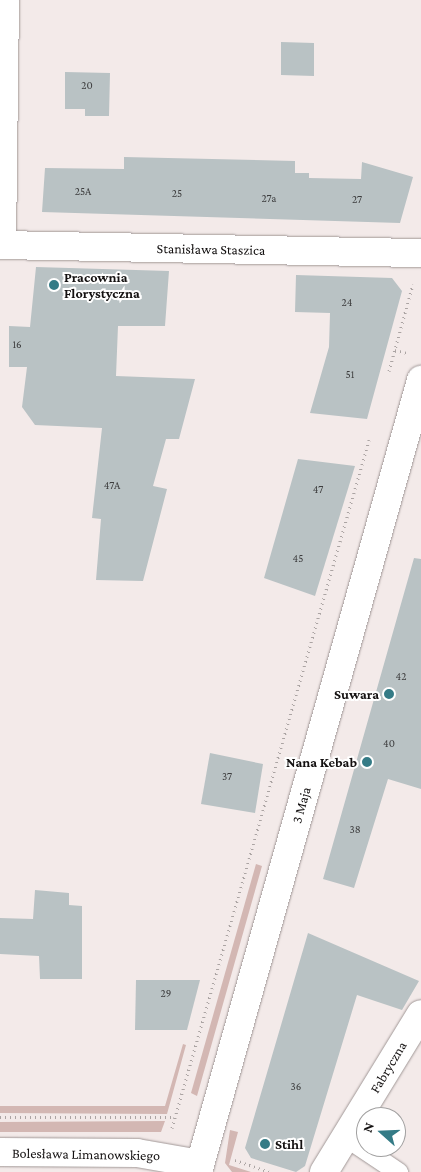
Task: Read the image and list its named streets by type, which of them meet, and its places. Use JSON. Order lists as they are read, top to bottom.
{
  "streets": {
    "street": [
      "Stanisława Staszica",
      "3 Maja",
      "Fabryczna",
      "Bolesława Limanowskiego"
    ]
  },
  "crossings": [
    ["3 Maja", "Bolesława Limanowskiego"]
  ],
  "places": [
    "Pracownia Florystyczna",
    "Suwara",
    "Nana Kebab",
    "Stihl"
  ],
  "house_numbers": [
    "20",
    "25A",
    "25",
    "27a",
    "27",
    "24",
    "16",
    "51",
    "47A",
    "47",
    "45",
    "42",
    "40",
    "37",
    "38",
    "29",
    "36"
  ],
  "north": "left"
}
